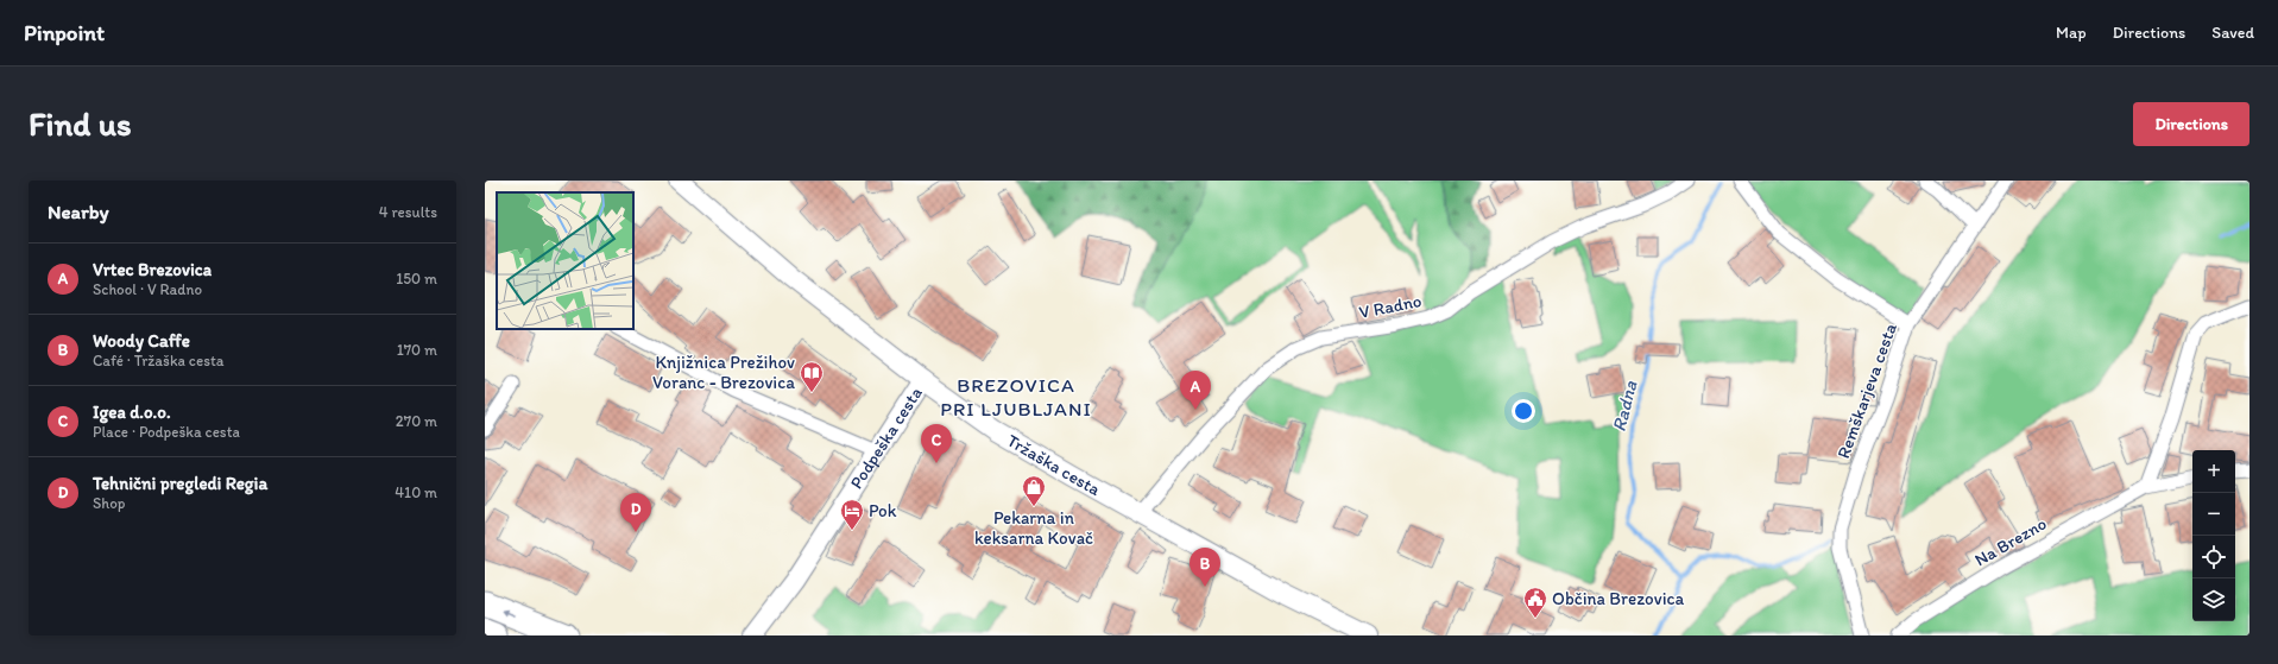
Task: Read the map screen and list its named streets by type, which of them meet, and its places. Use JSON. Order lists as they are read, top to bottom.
{
  "streets": {
    "main road": ["Podpeška cesta", "Tržaška cesta"],
    "street": ["V Radno", "Remškarjeva cesta", "Na Brezno"]
  },
  "crossings": [
    ["V Radno", "Tržaška cesta"],
    ["Podpeška cesta", "Tržaška cesta"]
  ],
  "districts": ["BREZOVICA PRI LJUBLJANI"],
  "water": ["Radna"],
  "places": {
    "library": ["Knjižnica Prežihov Voranc - Brezovica"],
    "shop": ["Pekarna in keksarna Kovač"],
    "hotel": ["Pok"],
    "public building": ["Občina Brezovica"]
  },
  "page": {
    "header": "Pinpoint",
    "nav": ["Map", "Directions", "Saved"],
    "buttons": "Directions",
    "title": "Find us",
    "heading": ["Nearby", "4 results"],
    "list": [
      {
        "mark": "A",
        "name": "Vrtec Brezovica",
        "note": "School · V Radno",
        "value": "150 m"
      },
      {
        "mark": "B",
        "name": "Woody Caffe",
        "note": "Café · Tržaška cesta",
        "value": "170 m"
      },
      {
        "mark": "C",
        "name": "Igea d.o.o.",
        "note": "Place · Podpeška cesta",
        "value": "270 m"
      },
      {
        "mark": "D",
        "name": "Tehnični pregledi Regia",
        "note": "Shop",
        "value": "410 m"
      }
    ],
    "pins": [
      "A",
      "C",
      "D",
      "B"
    ],
    "map_buttons": ["+", "−"]
  }
}
